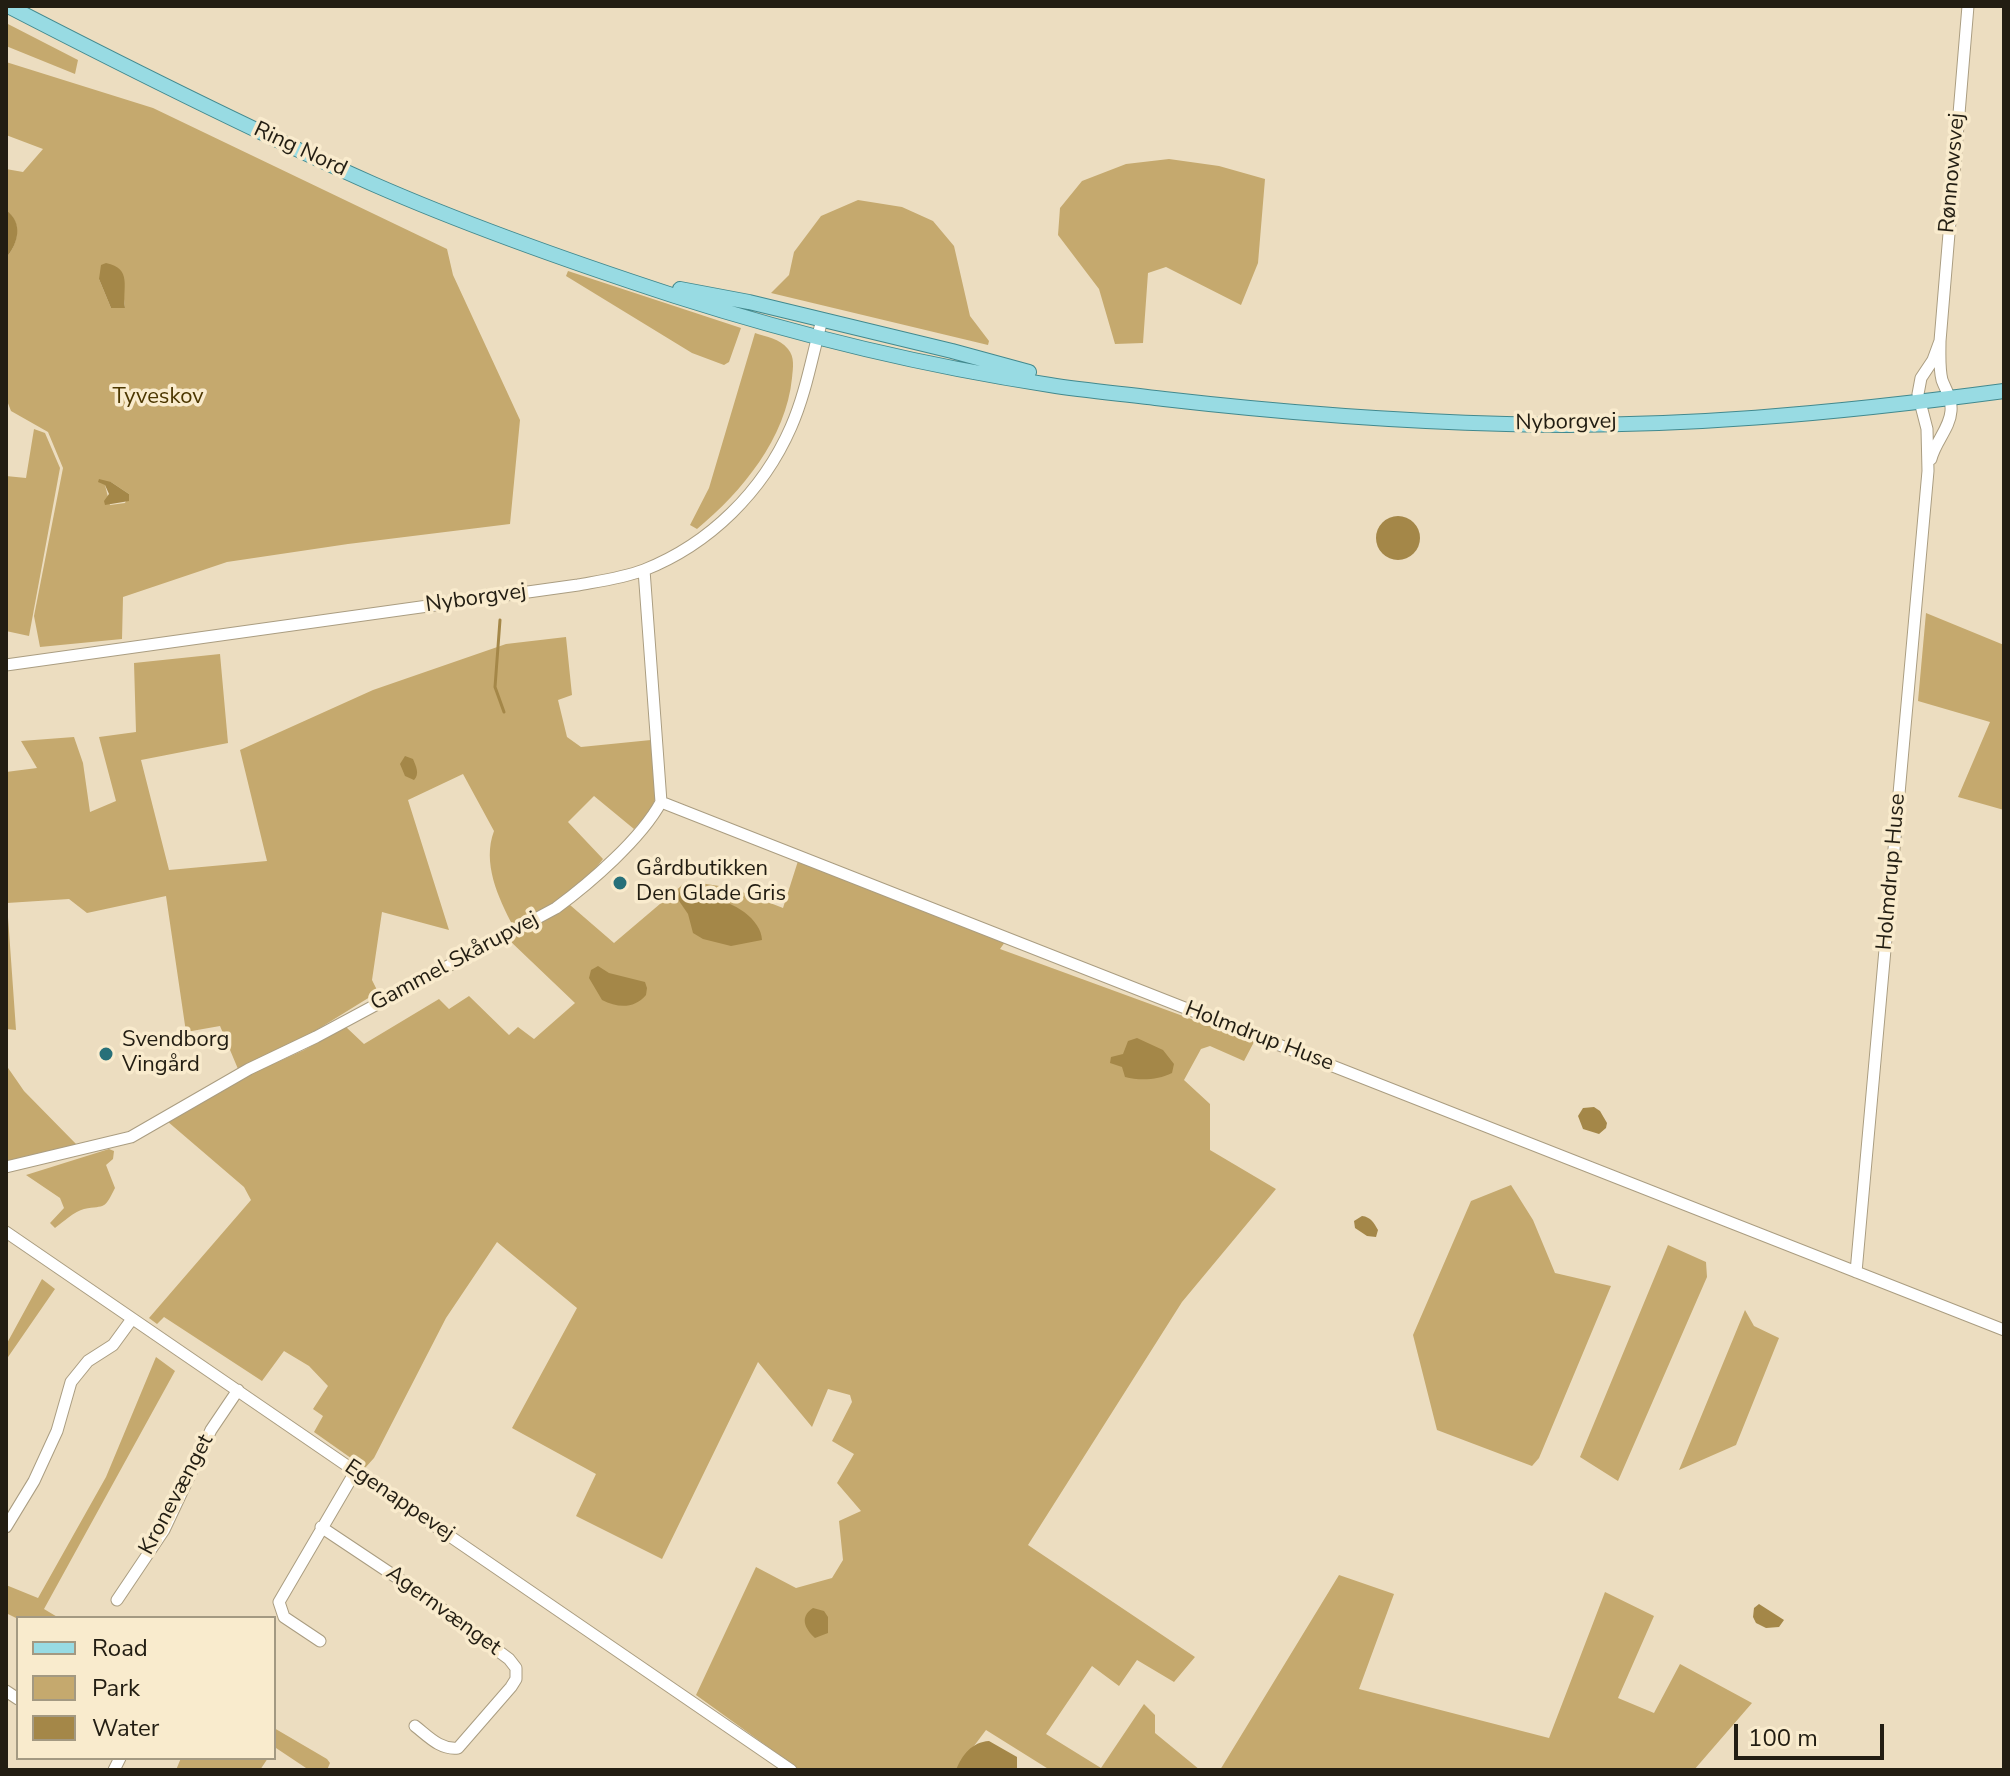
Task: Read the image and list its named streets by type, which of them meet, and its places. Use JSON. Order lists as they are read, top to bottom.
{
  "streets": {
    "main road": ["Ring Nord", "Nyborgvej"],
    "street": [
      "Rønnowsvej",
      "Holmdrup Huse",
      "Gammel Skårupvej",
      "Kronevænget",
      "Egenappevej",
      "Agernvænget"
    ]
  },
  "crossings": [
    ["Ring Nord", "Nyborgvej"],
    ["Rønnowsvej", "Nyborgvej"],
    ["Rønnowsvej", "Holmdrup Huse"],
    ["Nyborgvej", "Holmdrup Huse"],
    ["Holmdrup Huse", "Gammel Skårupvej"],
    ["Kronevænget", "Egenappevej"]
  ],
  "parks": ["Tyveskov"],
  "places": ["Gårdbutikken Den Glade Gris", "Svendborg Vingård"],
  "legend": ["Road", "Park", "Water"],
  "scale_bar": "100 m"
}
